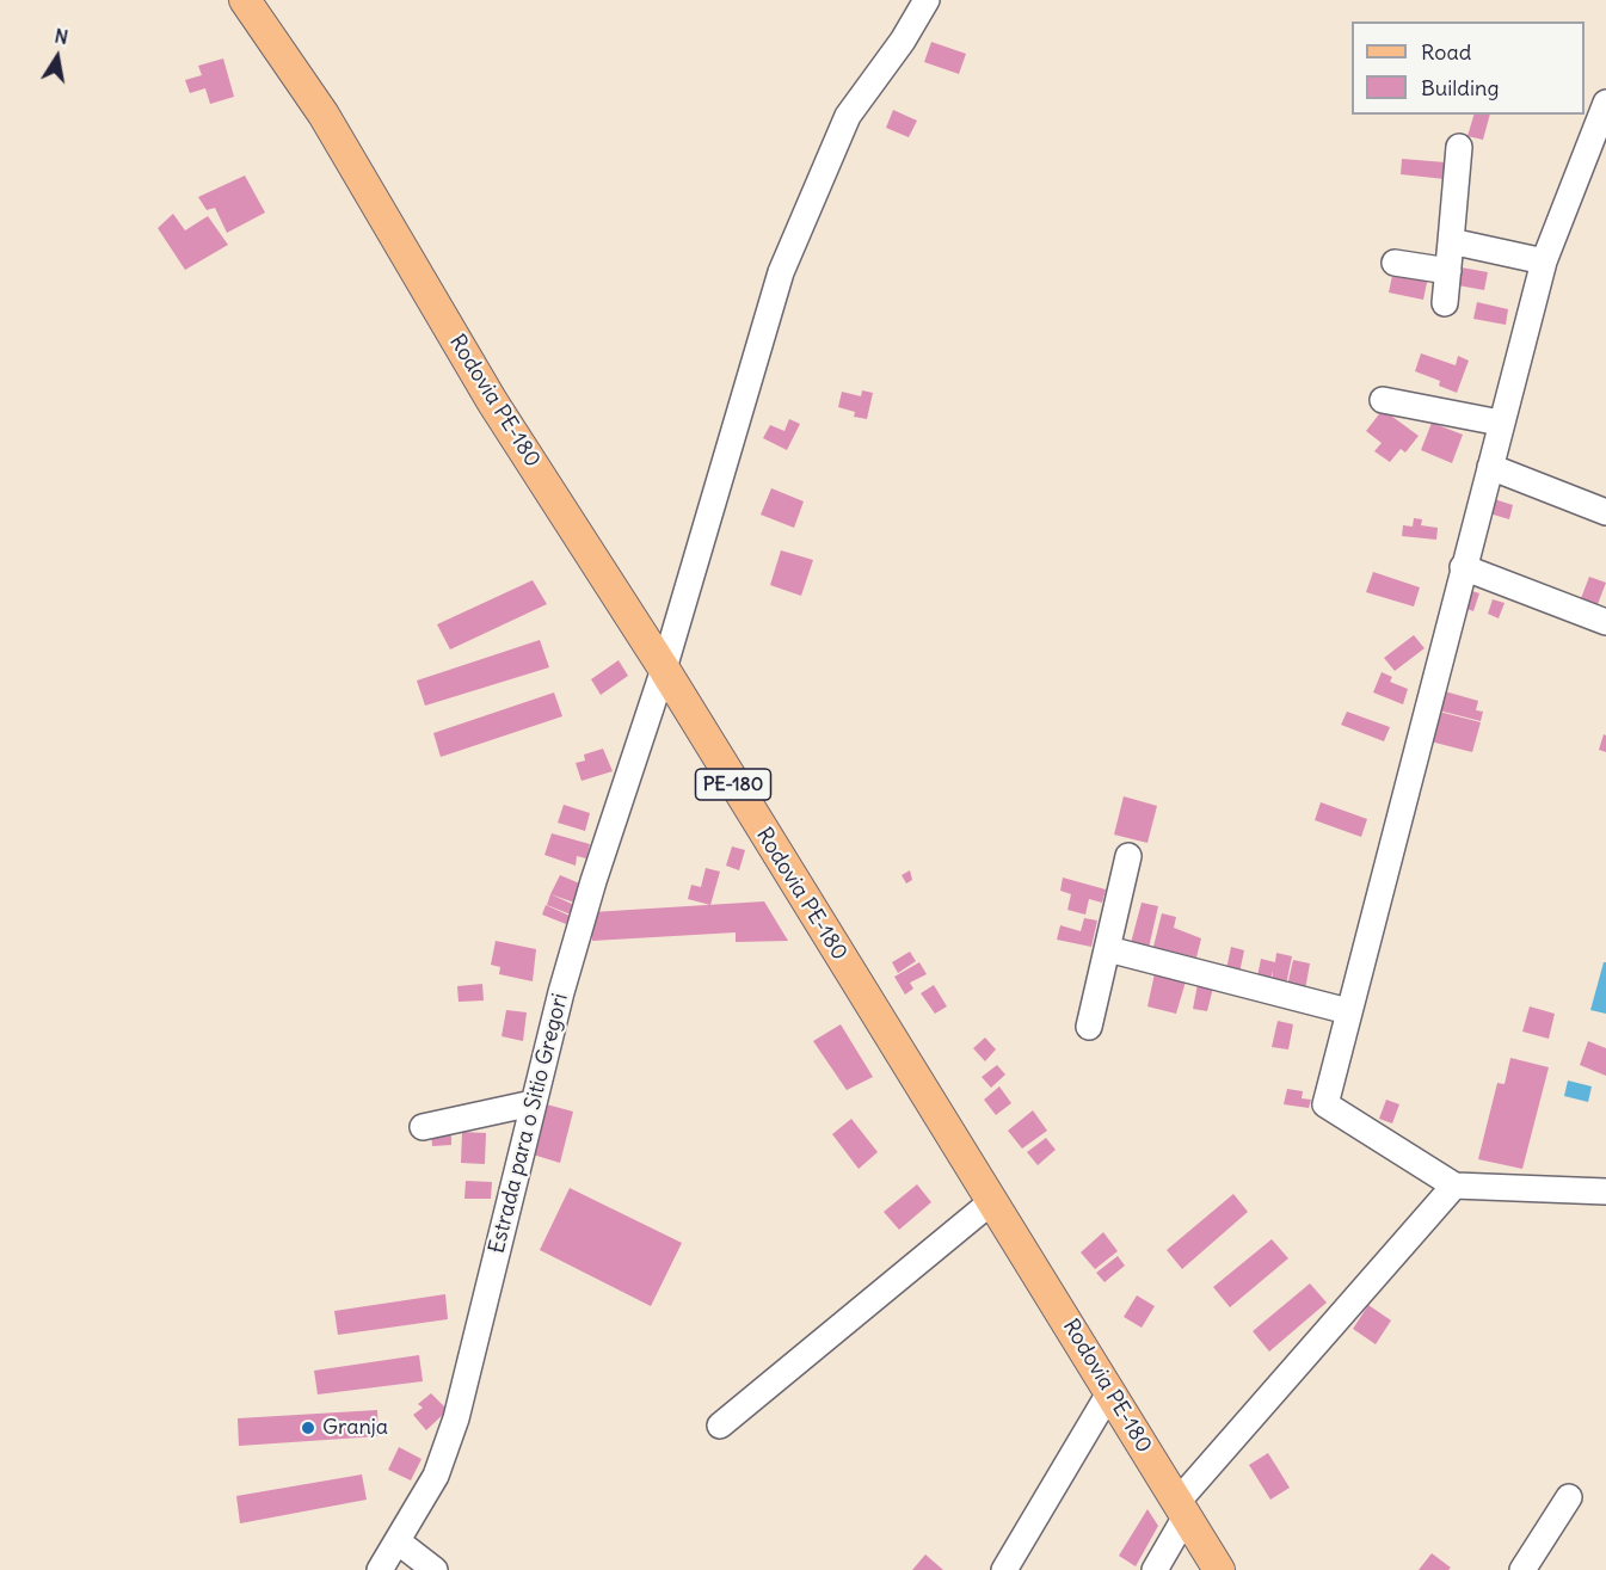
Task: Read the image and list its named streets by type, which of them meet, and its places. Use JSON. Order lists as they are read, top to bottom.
{
  "streets": {
    "main road": ["Rodovia PE-180", "PE-180"],
    "street": ["Estrada para o Sitio Gregori"]
  },
  "crossings": [
    ["Rodovia PE-180", "Estrada para o Sitio Gregori"]
  ],
  "places": ["Granja"],
  "legend": ["Road", "Building"],
  "north": "top"
}
